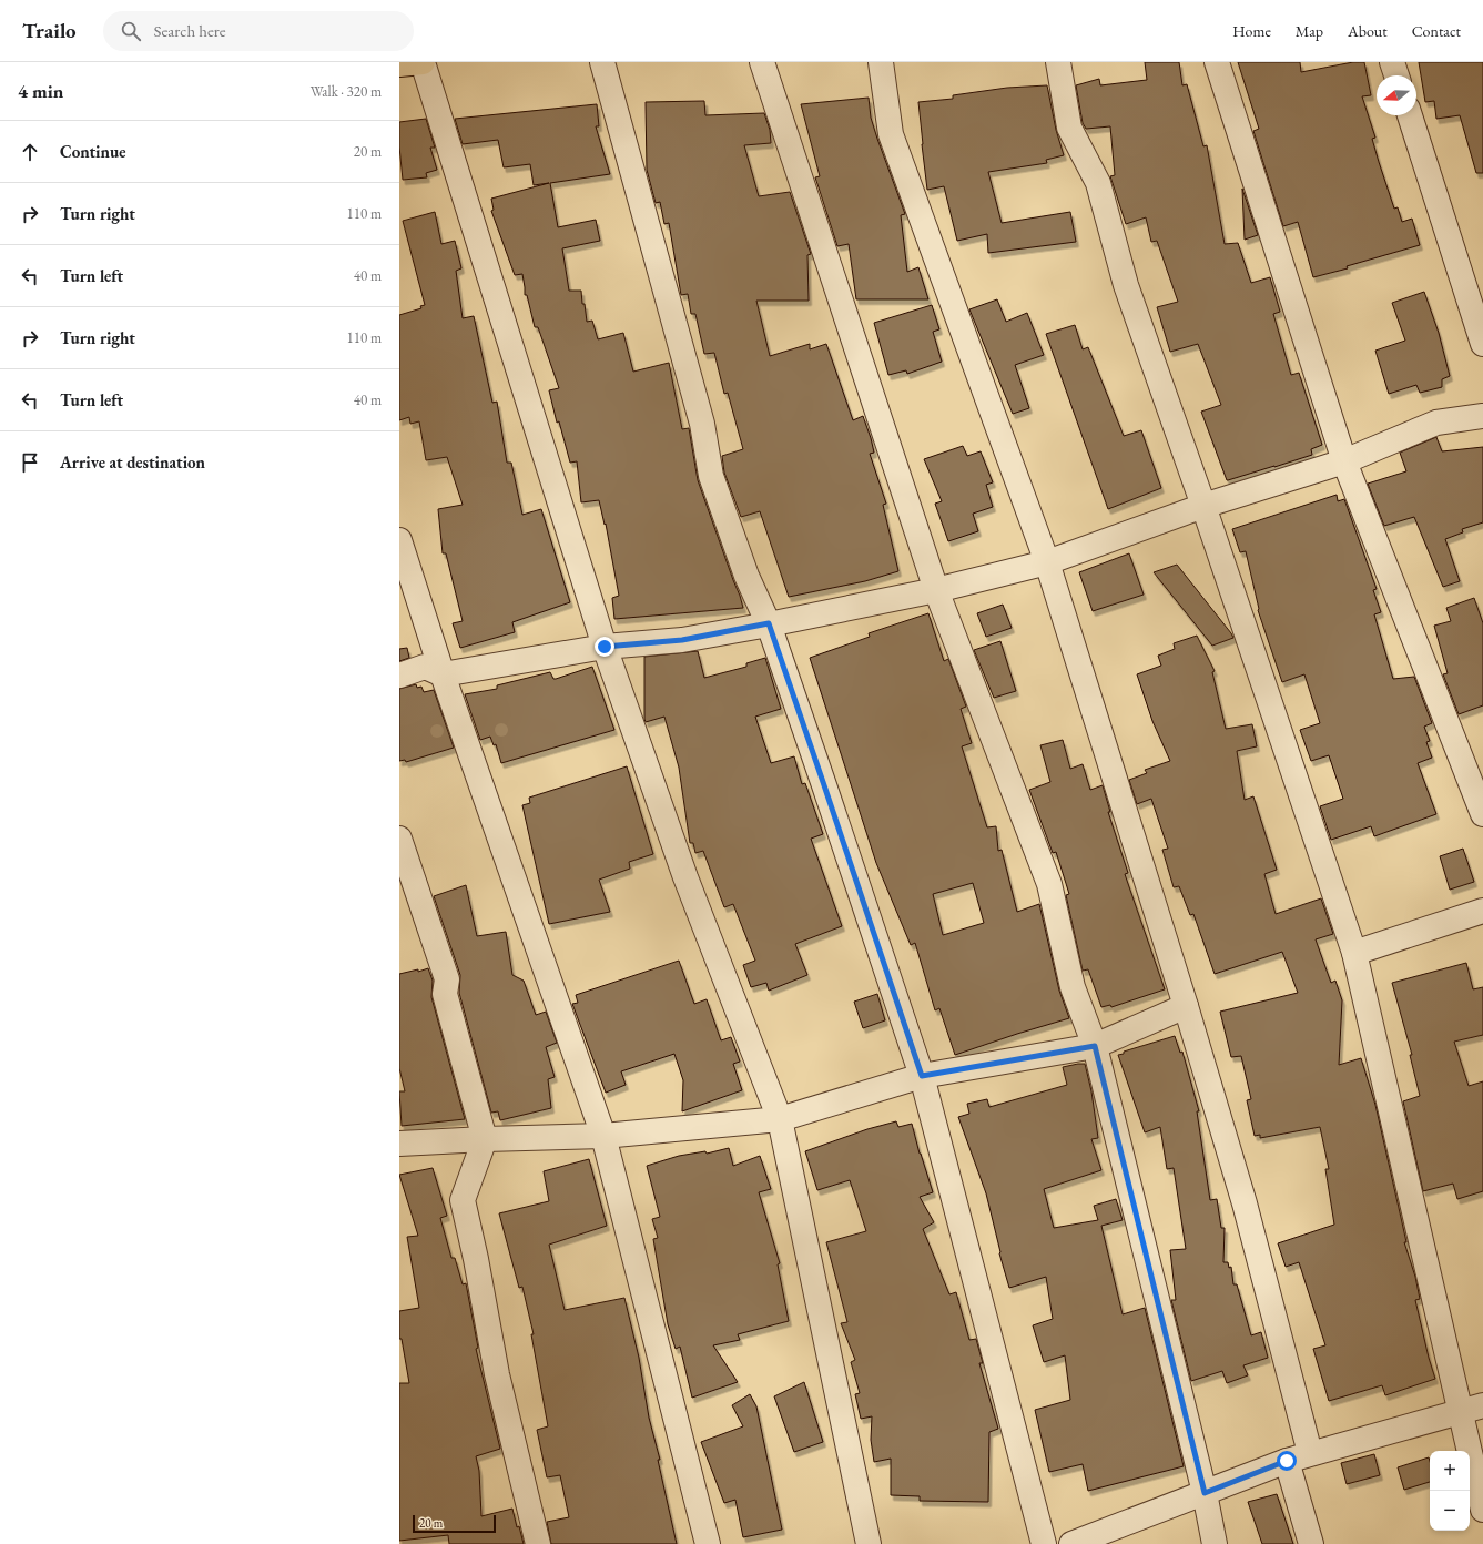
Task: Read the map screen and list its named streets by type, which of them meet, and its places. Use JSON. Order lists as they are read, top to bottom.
{
  "scale_bar": "20 m",
  "north": "left",
  "page": {
    "header": "Trailo",
    "search": "Search here",
    "nav": [
      "Home",
      "Map",
      "About",
      "Contact"
    ],
    "heading": ["4 min", "Walk · 320 m"],
    "list": [
      ["Continue", "20 m"],
      ["Turn right", "110 m"],
      ["Turn left", "40 m"],
      ["Turn right", "110 m"],
      ["Turn left", "40 m"],
      "Arrive at destination"
    ],
    "map_buttons": ["+", "−"],
    "scale": "20 m"
  }
}
